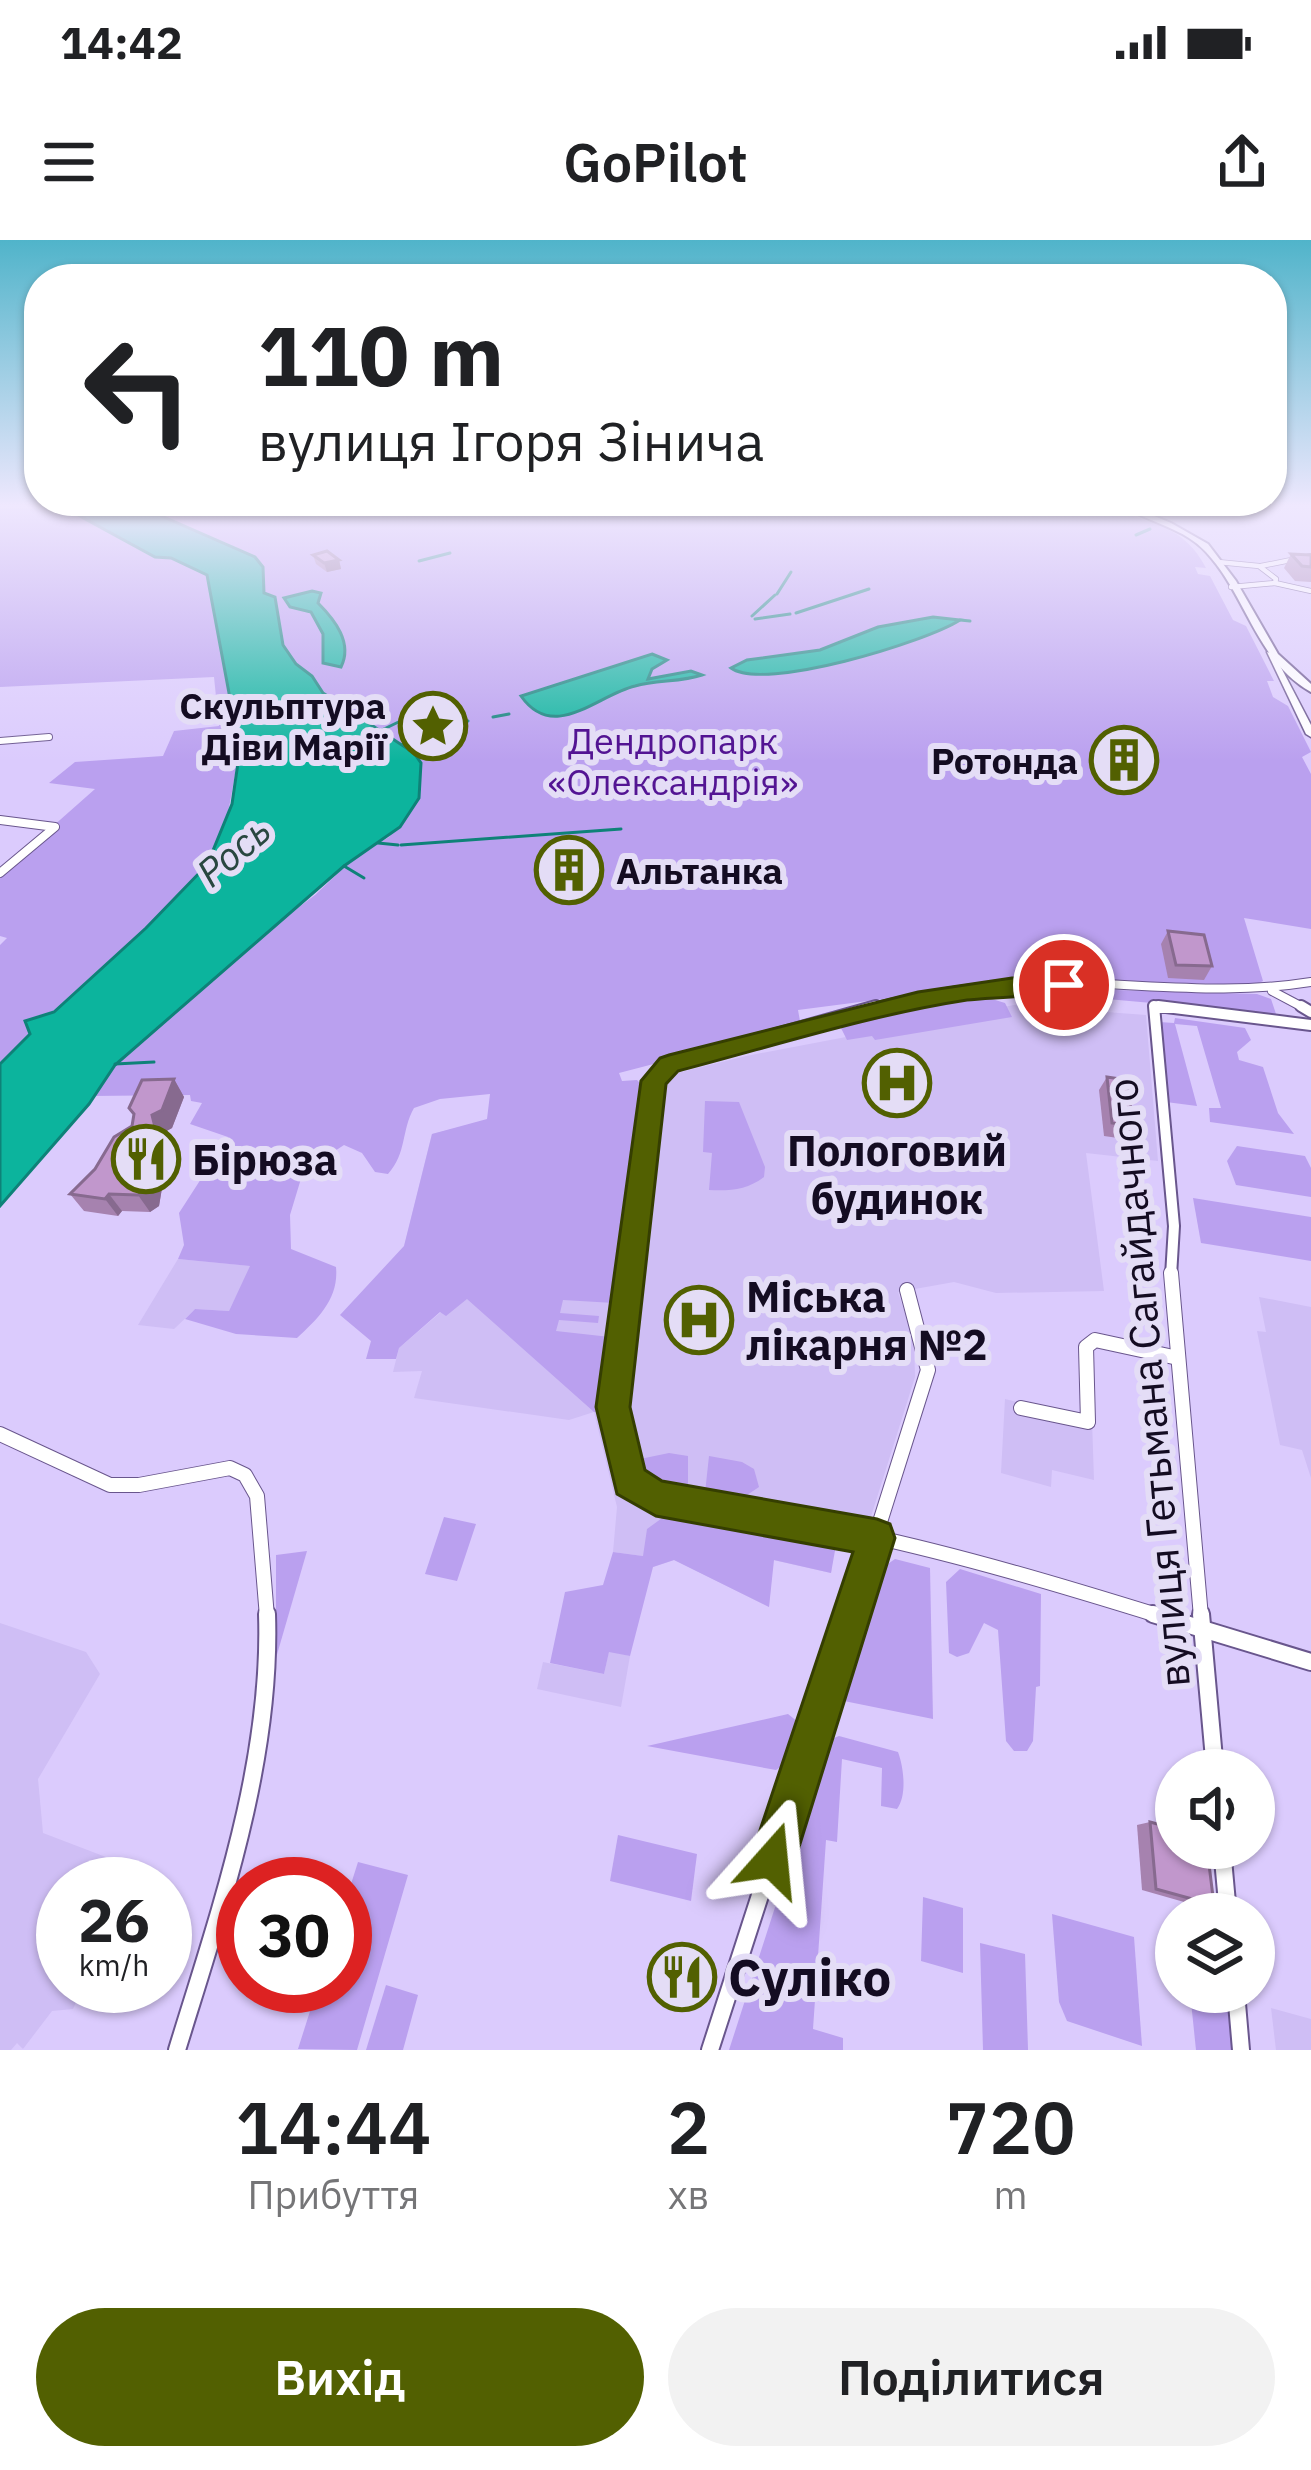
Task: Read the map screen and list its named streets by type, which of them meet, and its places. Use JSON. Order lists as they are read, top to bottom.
{
  "streets": {
    "street": ["вулиця Гетьмана Сагайдачного"]
  },
  "water": ["Рось"],
  "parks": ["Дендропарк «Олександрія»"],
  "places": {
    "place": ["Скульптура Діви Марії"],
    "building": ["Ротонда", "Альтанка"],
    "hospital": ["Пологовий будинок", "Міська лікарня №2"],
    "restaurant": ["Бірюза", "Суліко"]
  },
  "page": {
    "status": "14:42",
    "header": "GoPilot",
    "turn": ["110 m", "вулиця Ігоря Зінича"],
    "speed": "26 km/h",
    "limit": "30",
    "eta": [
      "14:44",
      "Прибуття",
      "2",
      "хв",
      "720",
      "m"
    ],
    "buttons": ["Вихід", "Поділитися"]
  }
}
